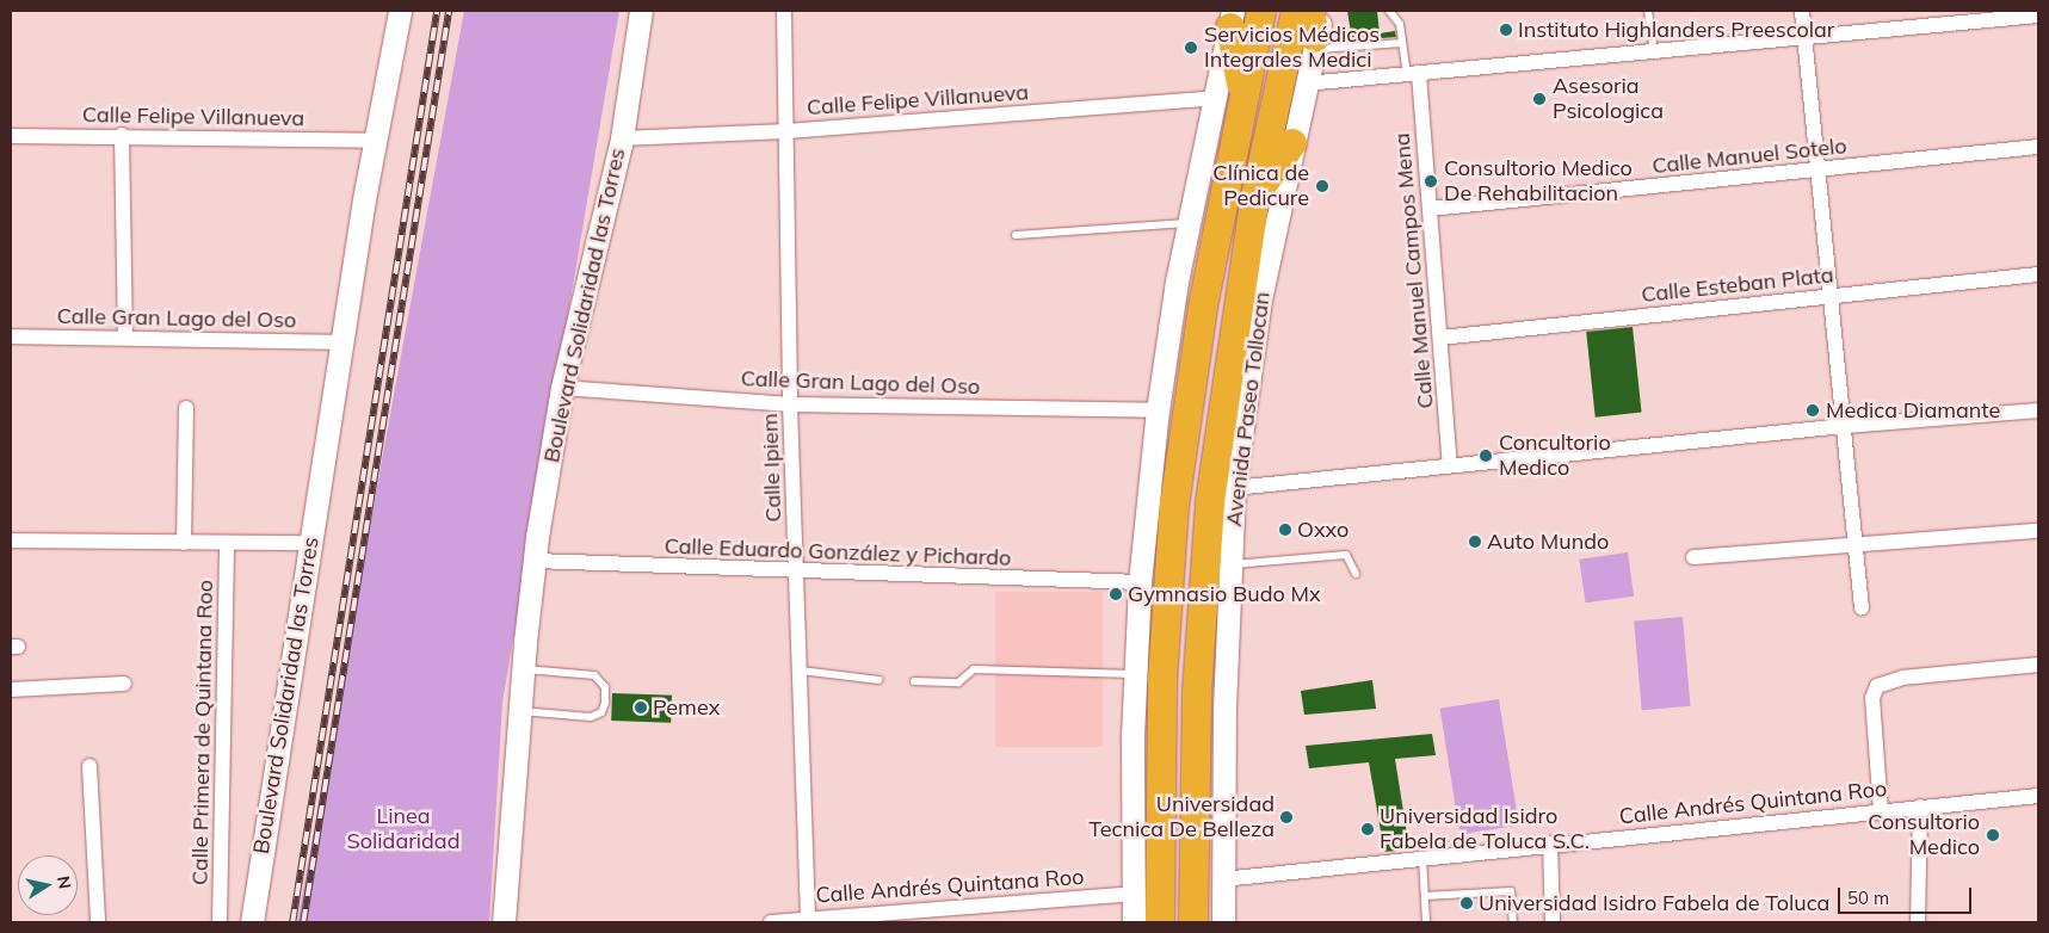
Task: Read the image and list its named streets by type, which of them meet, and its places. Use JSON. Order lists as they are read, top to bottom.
{
  "streets": {
    "highway": ["Avenida Paseo Tollocan"],
    "main road": ["Boulevard Solidaridad las Torres"],
    "street": [
      "Calle Felipe Villanueva",
      "Calle Manuel Sotelo",
      "Calle Manuel Campos Mena",
      "Calle Esteban Plata",
      "Calle Gran Lago del Oso",
      "Calle Ipiem",
      "Calle Eduardo González y Pichardo",
      "Calle Primera de Quintana Roo",
      "Calle Andrés Quintana Roo"
    ]
  },
  "crossings": [
    ["Calle Felipe Villanueva", "Boulevard Solidaridad las Torres"],
    ["Calle Felipe Villanueva", "Calle Ipiem"],
    ["Calle Manuel Sotelo", "Calle Manuel Campos Mena"],
    ["Calle Manuel Campos Mena", "Calle Esteban Plata"],
    ["Boulevard Solidaridad las Torres", "Calle Gran Lago del Oso"],
    ["Boulevard Solidaridad las Torres", "Calle Eduardo González y Pichardo"],
    ["Calle Gran Lago del Oso", "Calle Ipiem"],
    ["Avenida Paseo Tollocan", "Calle Andrés Quintana Roo"],
    ["Calle Ipiem", "Calle Eduardo González y Pichardo"],
    ["Calle Ipiem", "Calle Andrés Quintana Roo"]
  ],
  "parks": ["Linea Solidaridad"],
  "places": [
    "Instituto Highlanders Preescolar",
    "Servicios Médicos Integrales Medici",
    "Asesoria Psicologica",
    "Consultorio Medico De Rehabilitacion",
    "Clínica de Pedicure",
    "Medica Diamante",
    "Concultorio Medico",
    "Oxxo",
    "Auto Mundo",
    "Gymnasio Budo Mx",
    "Pemex",
    "Universidad Tecnica De Belleza",
    "Universidad Isidro Fabela de Toluca S.C.",
    "Consultorio Medico",
    "Universidad Isidro Fabela de Toluca"
  ],
  "scale_bar": "50 m",
  "north": "right"
}
